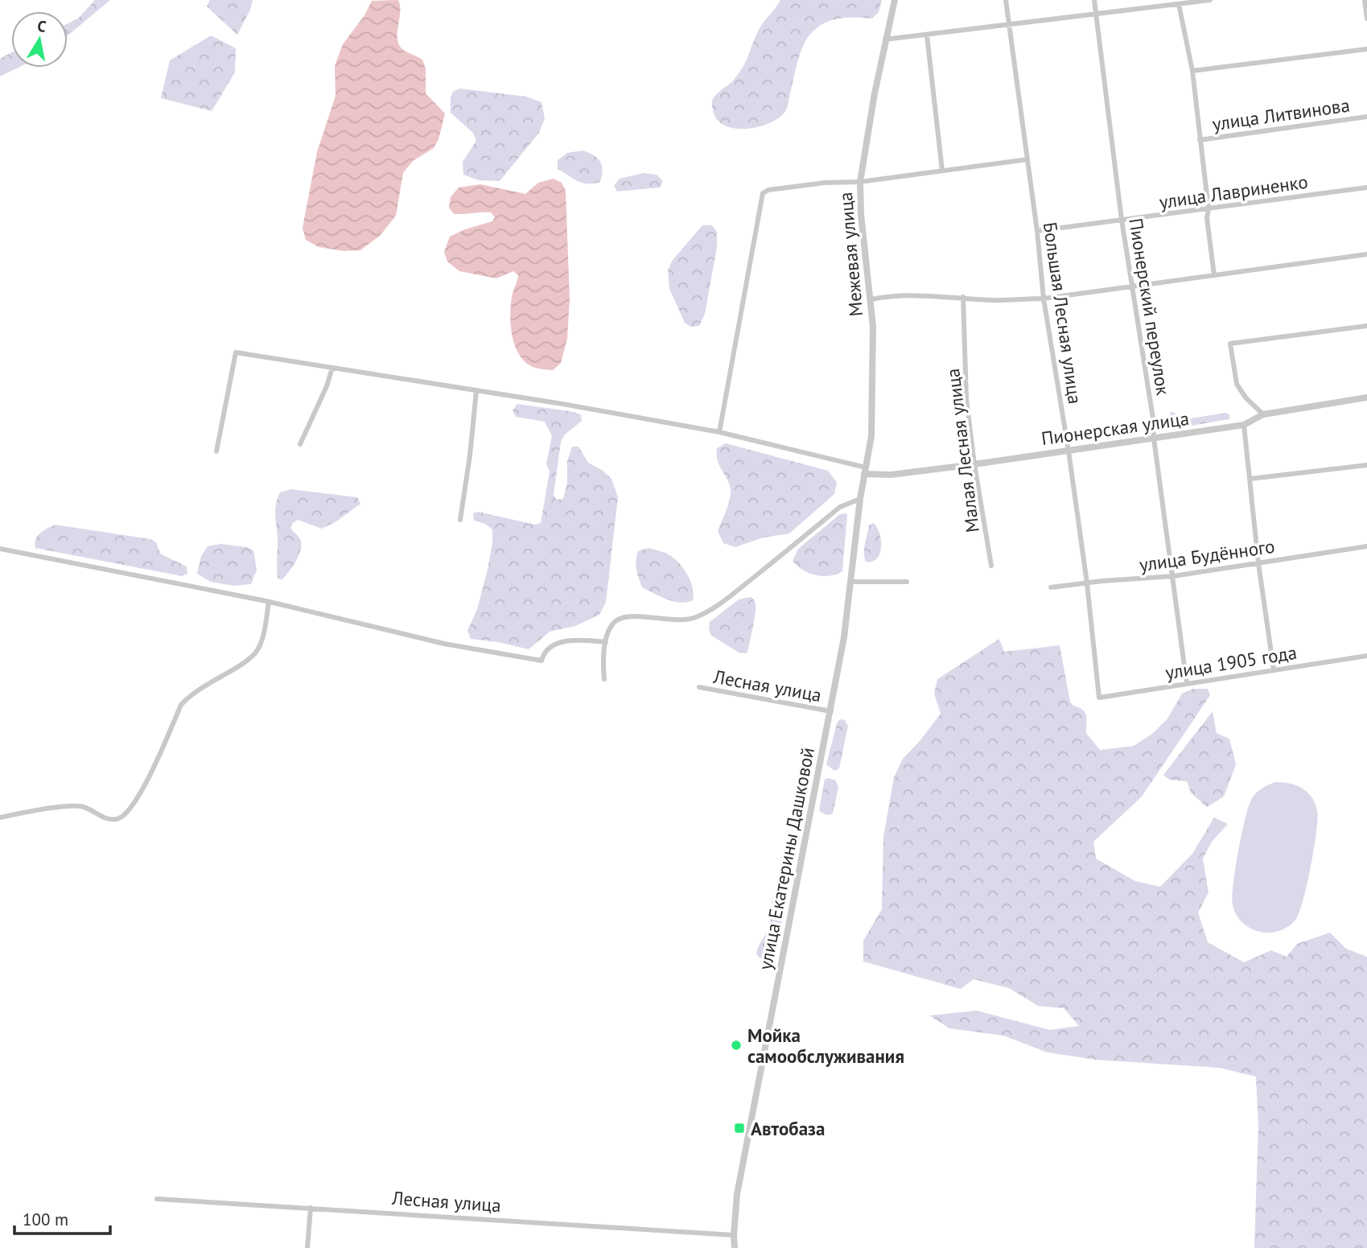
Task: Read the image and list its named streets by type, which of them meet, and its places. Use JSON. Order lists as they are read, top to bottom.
{
  "streets": {
    "street": [
      "улица Литвинова",
      "улица Лавриненко",
      "Межевая улица",
      "Пионерский переулок",
      "Большая Лесная улица",
      "Пионерская улица",
      "Малая Лесная улица",
      "улица Будённого",
      "улица 1905 года",
      "Лесная улица",
      "улица Екатерины Дашковой"
    ]
  },
  "crossings": [
    ["улица Лавриненко", "Пионерский переулок"],
    ["улица Лавриненко", "Большая Лесная улица"],
    ["Межевая улица", "Пионерская улица"],
    ["Межевая улица", "улица Екатерины Дашковой"],
    ["Пионерский переулок", "Пионерская улица"],
    ["Пионерский переулок", "улица Будённого"],
    ["Пионерский переулок", "улица 1905 года"],
    ["Большая Лесная улица", "Пионерская улица"],
    ["Большая Лесная улица", "улица Будённого"],
    ["Большая Лесная улица", "улица 1905 года"],
    ["Пионерская улица", "Малая Лесная улица"],
    ["Пионерская улица", "улица Екатерины Дашковой"],
    ["Лесная улица", "улица Екатерины Дашковой"]
  ],
  "places": {
    "other": ["Мойка самообслуживания"],
    "transit": ["Автобаза"]
  },
  "scale_bar": "100 m",
  "north": "top"
}
